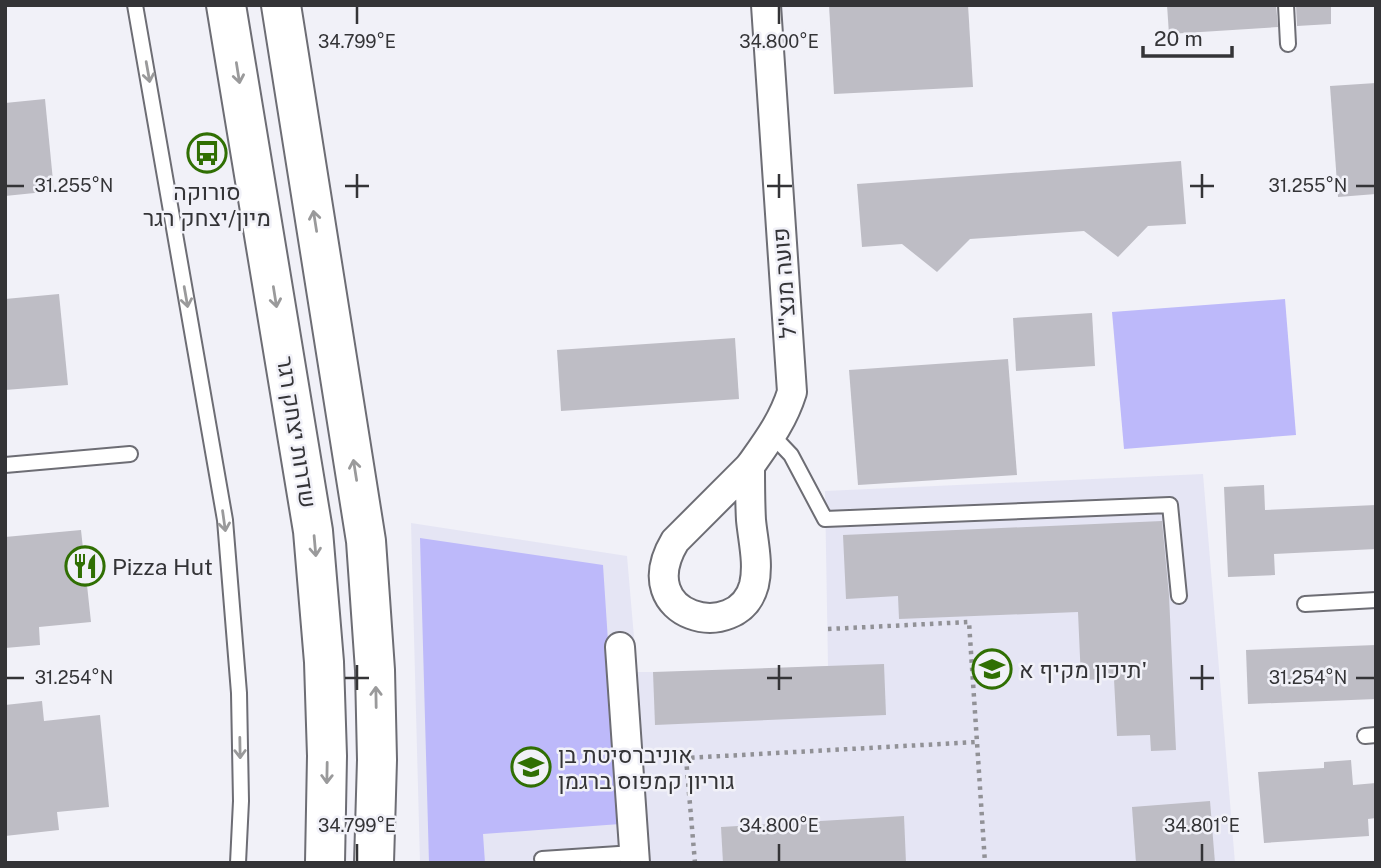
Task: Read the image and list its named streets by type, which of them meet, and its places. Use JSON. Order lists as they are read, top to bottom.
{
  "streets": {
    "main road": ["שדרות יצחק רגר"],
    "street": ["פועה מנצ\"ל"]
  },
  "places": {
    "bus stop": ["סורוקה מיון/יצחק רגר"],
    "restaurant": ["Pizza Hut"],
    "school or university": ["תיכון מקיף א'", "אוניברסיטת בן גוריון קמפוס ברגמן"]
  },
  "scale_bar": "20 m",
  "coordinates": [
    "34.799°E",
    "34.800°E",
    "31.255°N",
    "31.254°N",
    "34.801°E"
  ]
}
